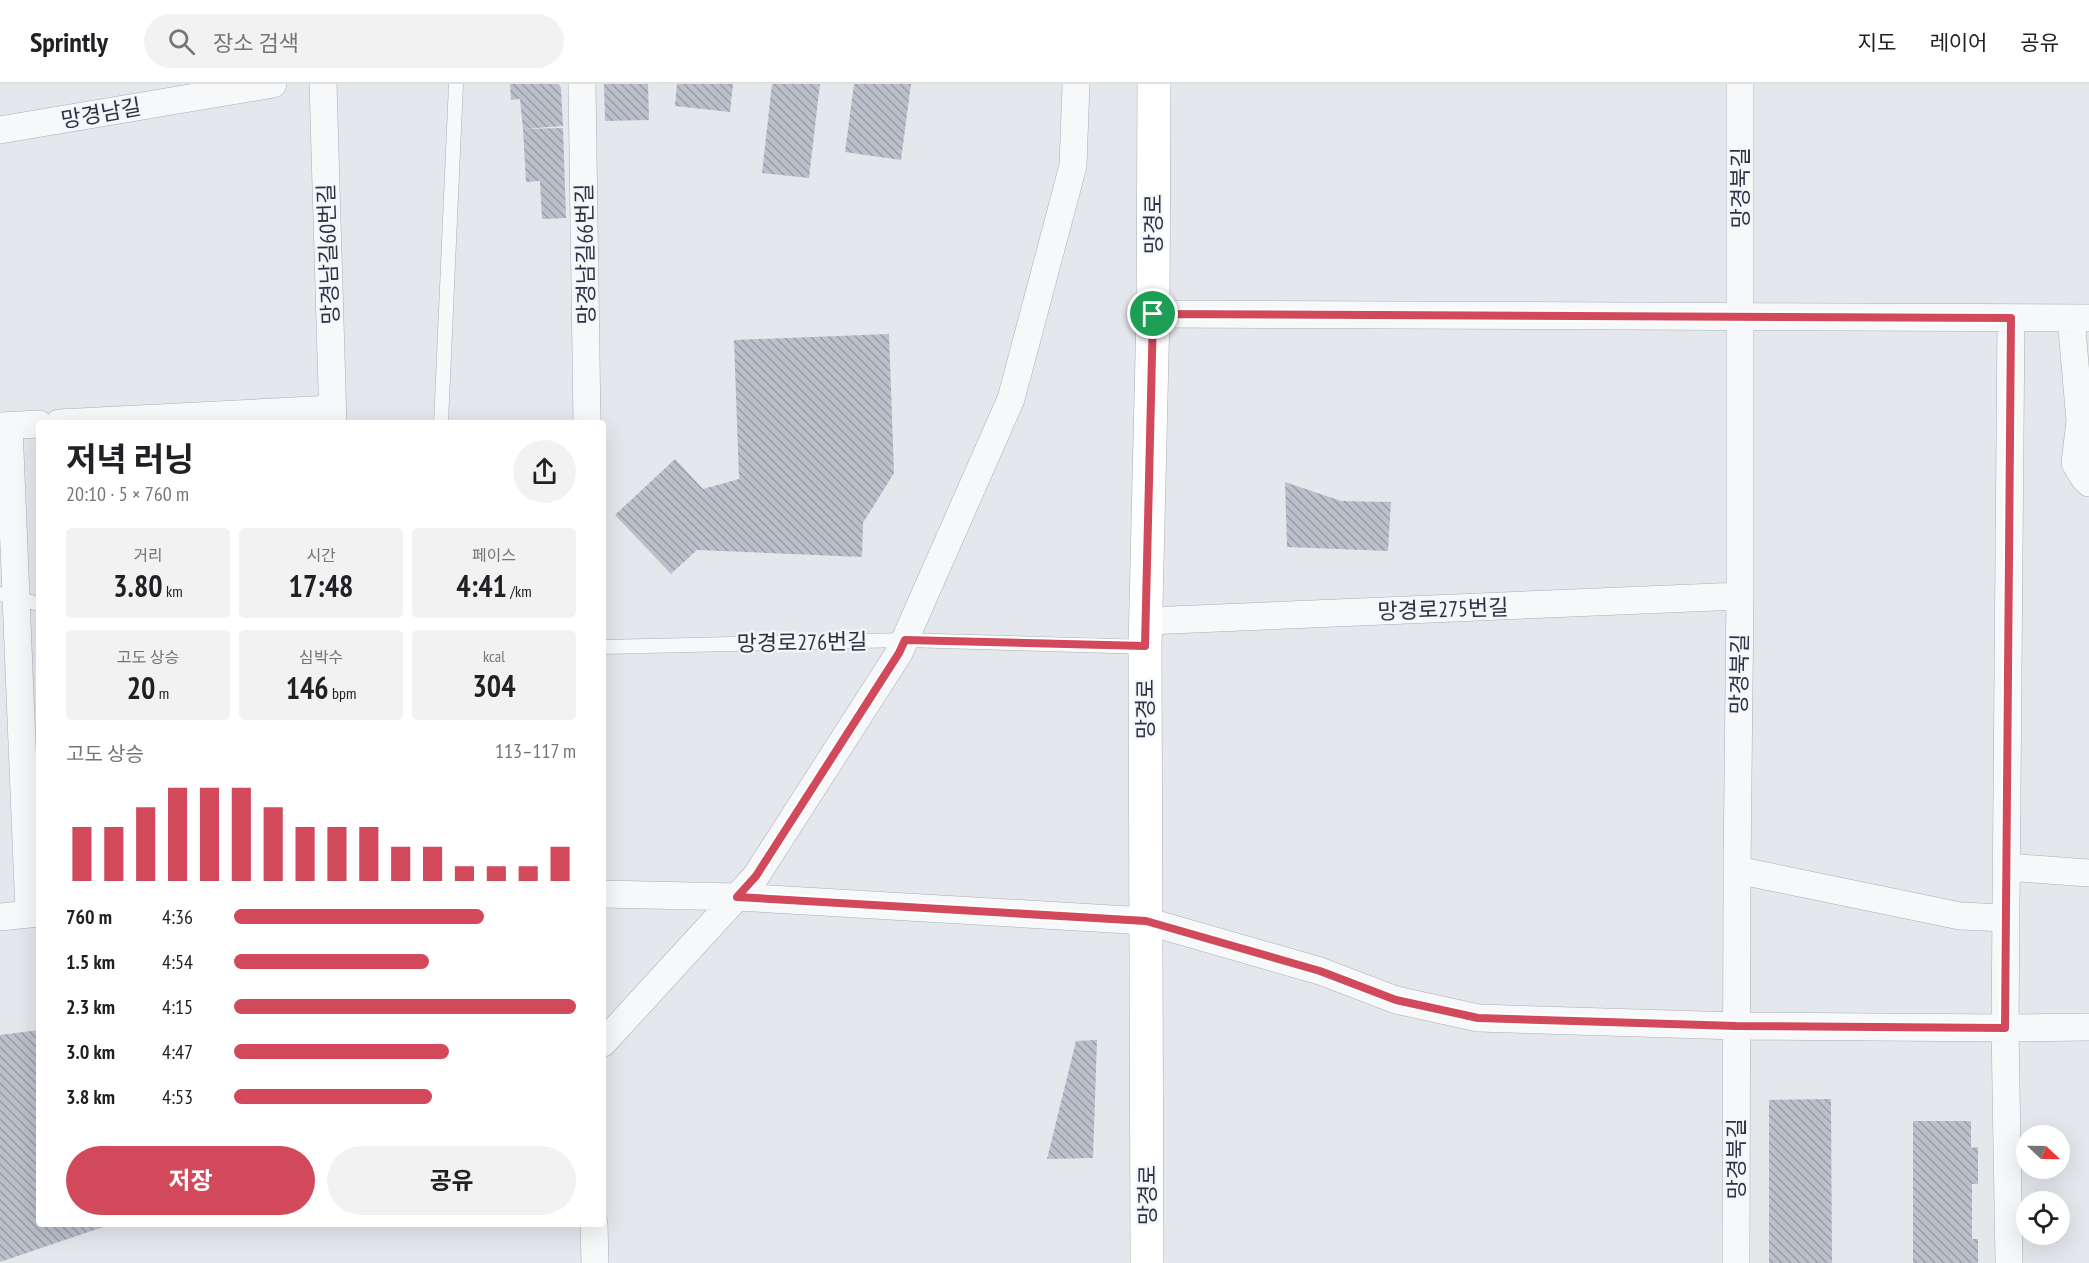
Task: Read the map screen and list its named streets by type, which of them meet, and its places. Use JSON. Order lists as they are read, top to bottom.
{
  "streets": {
    "street": [
      "망경남길",
      "망경북길",
      "망경로",
      "망경남길60번길",
      "망경남길66번길",
      "망경로275번길"
    ],
    "lane": ["망경로276번길"]
  },
  "crossings": [
    ["망경북길", "망경로275번길"],
    ["망경로", "망경로275번길"],
    ["망경로", "망경로276번길"],
    ["망경로275번길", "망경로276번길"]
  ],
  "north": "right",
  "page": {
    "header": "Sprintly",
    "search": "장소 검색",
    "nav": ["지도", "레이어", "공유"],
    "heading": ["저녁 러닝", "20:10 · 5 × 760 m"],
    "stats": [
      ["거리", "3.80 km"],
      ["시간", "17:48"],
      ["페이스", "4:41 /km"],
      ["고도 상승", "20 m"],
      ["심박수", "146 bpm"],
      ["kcal", "304"]
    ],
    "chart": ["고도 상승", "113–117 m"],
    "list": [
      {
        "name": "760 m",
        "note": "4:36"
      },
      {
        "name": "1.5 km",
        "note": "4:54"
      },
      {
        "name": "2.3 km",
        "note": "4:15"
      },
      {
        "name": "3.0 km",
        "note": "4:47"
      },
      {
        "name": "3.8 km",
        "note": "4:53"
      }
    ],
    "buttons": ["저장", "공유"]
  }
}
